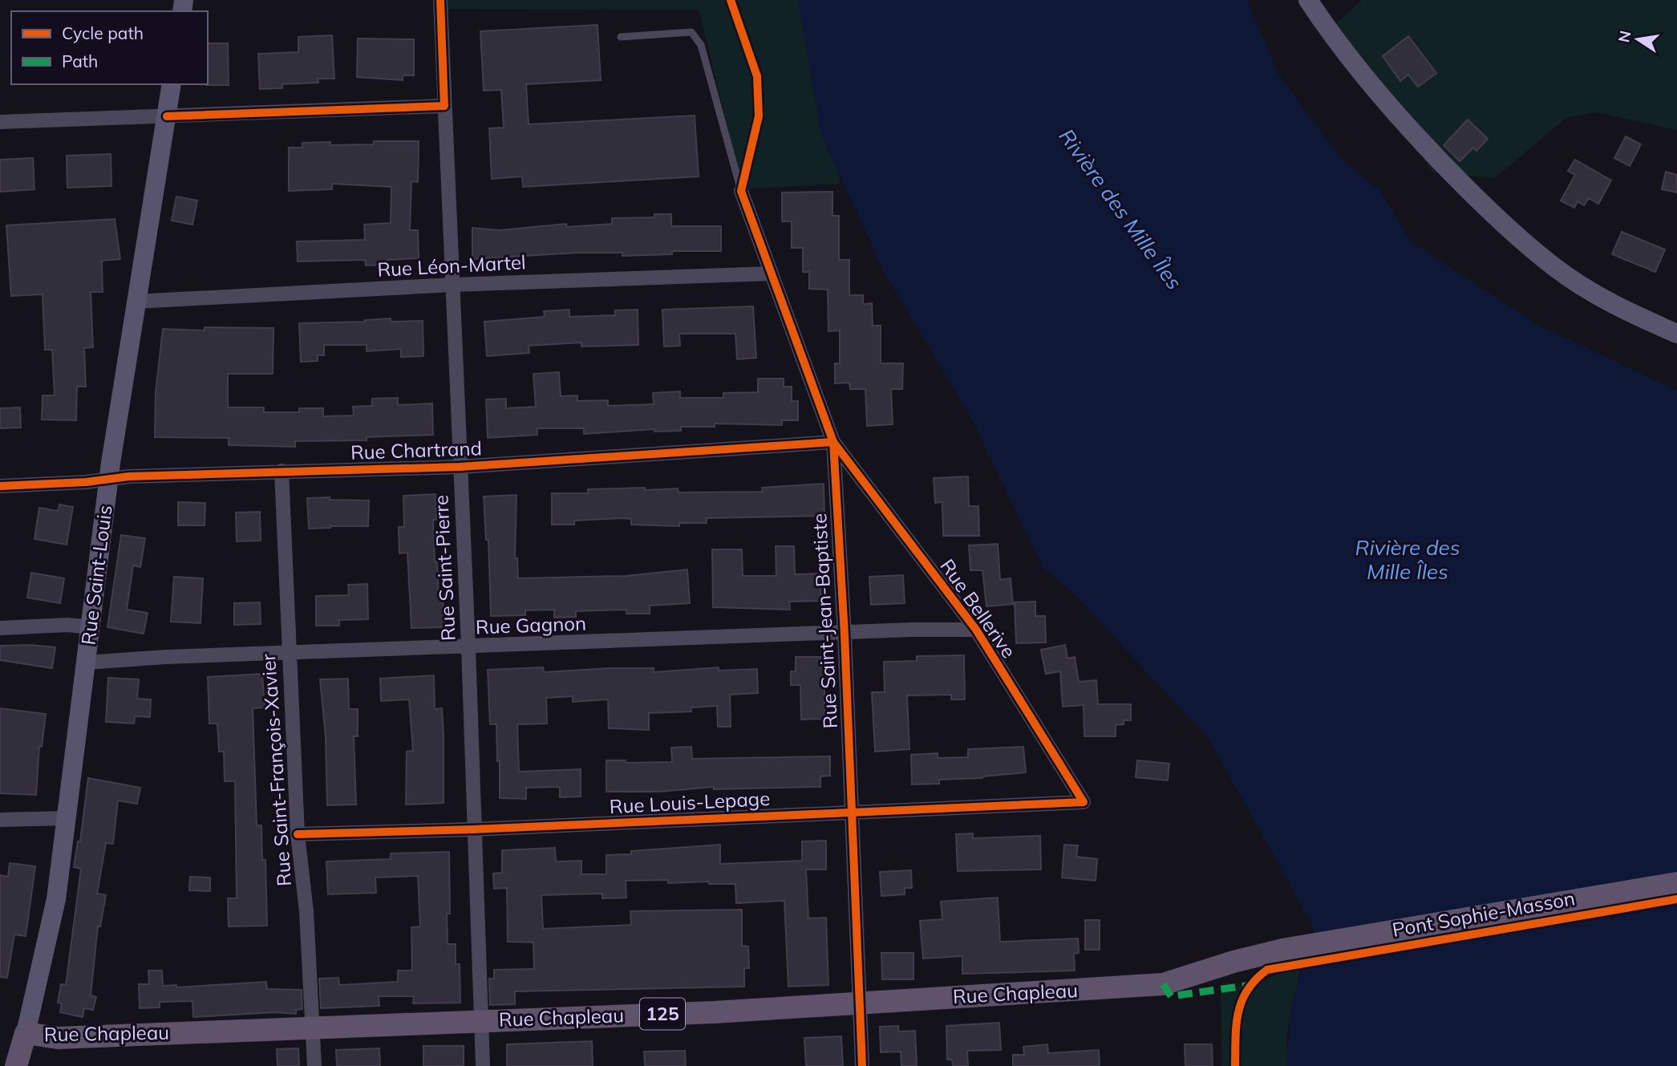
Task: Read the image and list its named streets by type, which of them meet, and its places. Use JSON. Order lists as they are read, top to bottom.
{
  "streets": {
    "main road": [
      "Rue Saint-Louis",
      "Pont Sophie-Masson",
      "Rue Chapleau",
      "125"
    ],
    "street": [
      "Rue Léon-Martel",
      "Rue Chartrand",
      "Rue Saint-Pierre",
      "Rue Bellerive",
      "Rue Saint-Jean-Baptiste",
      "Rue Gagnon",
      "Rue Saint-François-Xavier",
      "Rue Louis-Lepage"
    ]
  },
  "crossings": [
    ["Rue Léon-Martel", "Rue Saint-Pierre"],
    ["Rue Léon-Martel", "Rue Saint-Louis"],
    ["Rue Léon-Martel", "Rue Saint-Jean-Baptiste"],
    ["Rue Chartrand", "Rue Saint-Pierre"],
    ["Rue Chartrand", "Rue Saint-Louis"],
    ["Rue Chartrand", "Rue Bellerive"],
    ["Rue Chartrand", "Rue Saint-Jean-Baptiste"],
    ["Rue Chartrand", "Rue Saint-François-Xavier"],
    ["Rue Saint-Pierre", "Rue Gagnon"],
    ["Rue Saint-Pierre", "Rue Louis-Lepage"],
    ["Rue Saint-Pierre", "Rue Chapleau"],
    ["Rue Saint-Louis", "Rue Gagnon"],
    ["Rue Saint-Louis", "Rue Chapleau"],
    ["Rue Bellerive", "Rue Saint-Jean-Baptiste"],
    ["Rue Bellerive", "Rue Gagnon"],
    ["Rue Bellerive", "Rue Louis-Lepage"],
    ["Rue Saint-Jean-Baptiste", "Rue Gagnon"],
    ["Rue Saint-Jean-Baptiste", "Rue Louis-Lepage"],
    ["Rue Saint-Jean-Baptiste", "Rue Chapleau"],
    ["Rue Gagnon", "Rue Saint-François-Xavier"],
    ["Rue Saint-François-Xavier", "Rue Louis-Lepage"],
    ["Rue Saint-François-Xavier", "Rue Chapleau"],
    ["Pont Sophie-Masson", "Rue Chapleau"]
  ],
  "water": ["Rivière des Mille Îles"],
  "legend": ["Cycle path", "Path"],
  "north": "left"
}
